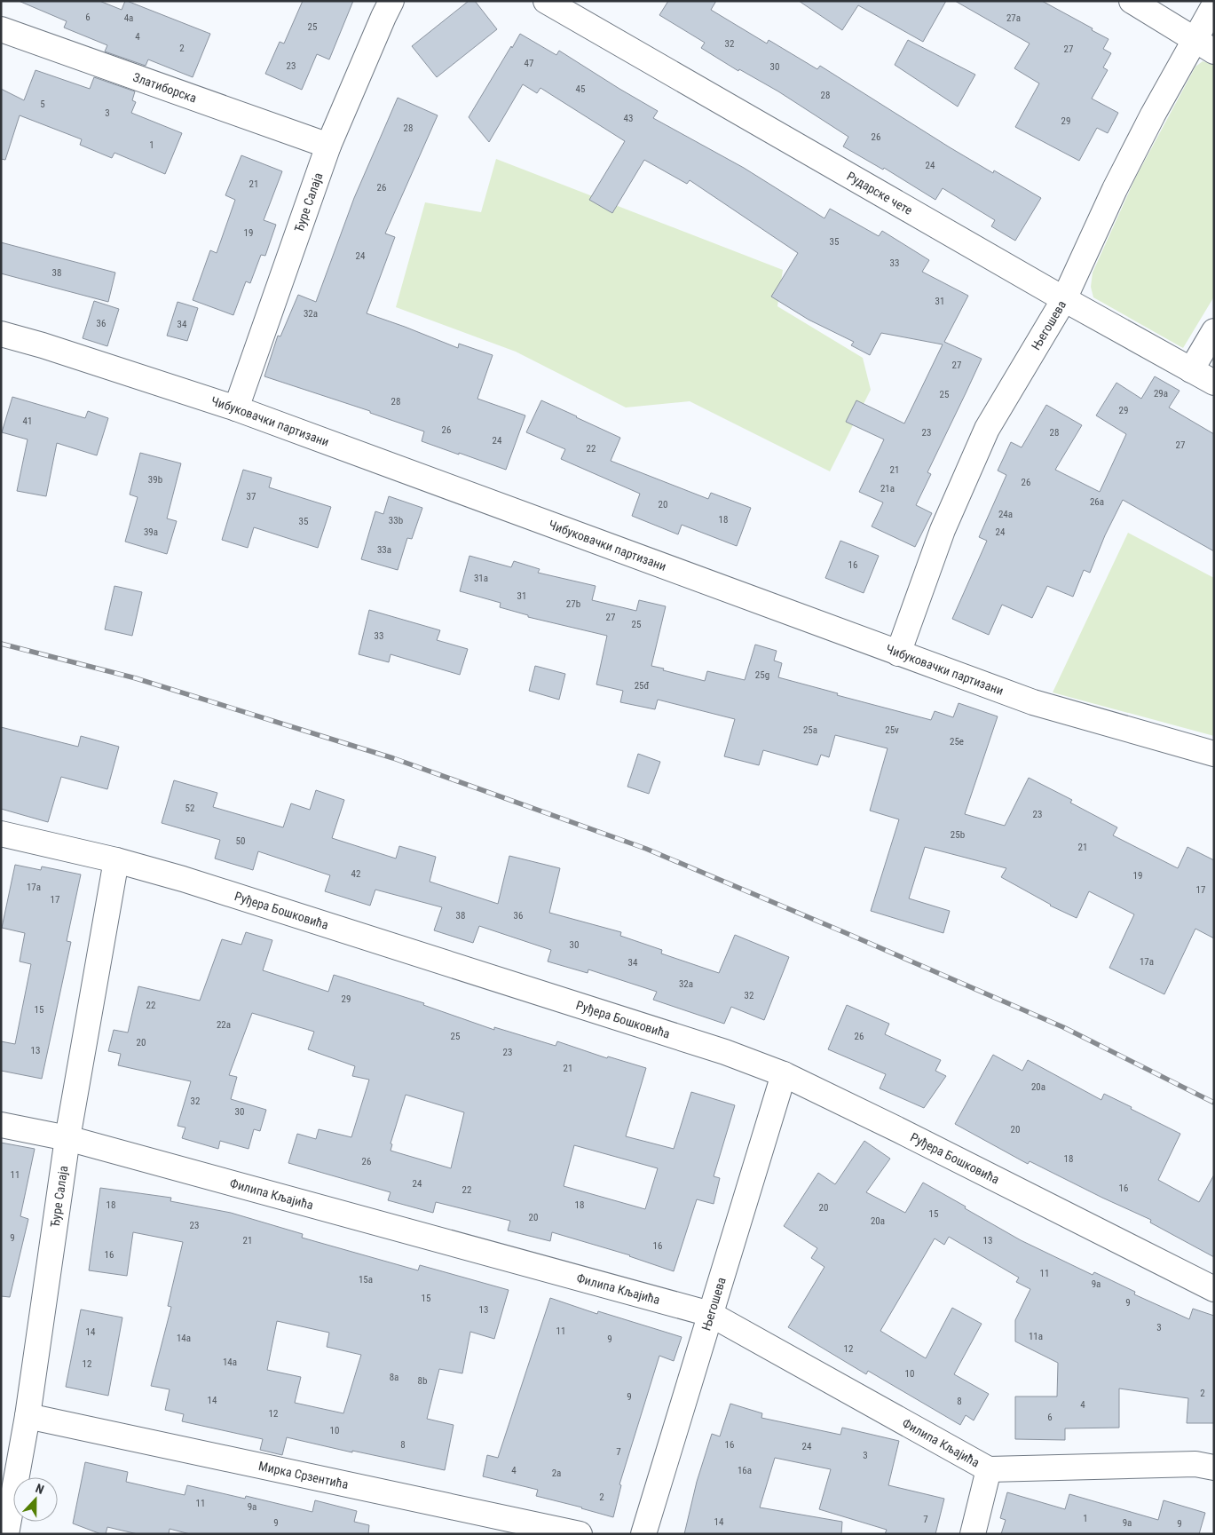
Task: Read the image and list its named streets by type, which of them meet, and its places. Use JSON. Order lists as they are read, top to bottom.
{
  "streets": {
    "street": [
      "Златиборска",
      "Рударске чете",
      "Ђуре Салаја",
      "Његошева",
      "Чибуковачки партизани",
      "Руђера Бошковића",
      "Филипа Кљајића",
      "Мирка Срзентића"
    ]
  },
  "crossings": [
    ["Златиборска", "Ђуре Салаја"],
    ["Рударске чете", "Његошева"],
    ["Ђуре Салаја", "Чибуковачки партизани"],
    ["Ђуре Салаја", "Руђера Бошковића"],
    ["Ђуре Салаја", "Филипа Кљајића"],
    ["Ђуре Салаја", "Мирка Срзентића"],
    ["Његошева", "Чибуковачки партизани"],
    ["Његошева", "Руђера Бошковића"],
    ["Његошева", "Филипа Кљајића"]
  ],
  "house_numbers": [
    "6",
    "4a",
    "27a",
    "25",
    "4",
    "32",
    "2",
    "27",
    "47",
    "23",
    "30",
    "45",
    "28",
    "5",
    "3",
    "43",
    "29",
    "28",
    "26",
    "1",
    "24",
    "21",
    "26",
    "19",
    "35",
    "24",
    "33",
    "38",
    "31",
    "32a",
    "36",
    "34",
    "27",
    "29a",
    "25",
    "28",
    "29",
    "41",
    "26",
    "23",
    "28",
    "24",
    "27",
    "22",
    "21",
    "39b",
    "26",
    "21a",
    "37",
    "26a",
    "20",
    "24a",
    "18",
    "33b",
    "35",
    "39a",
    "24",
    "33a",
    "16",
    "31a",
    "31",
    "27b",
    "27",
    "25",
    "33",
    "25g",
    "25đ",
    "25a",
    "25v",
    "25e",
    "52",
    "23",
    "25b",
    "50",
    "21",
    "42",
    "19",
    "17a",
    "17",
    "17",
    "38",
    "36",
    "30",
    "17a",
    "34",
    "32a",
    "32",
    "29",
    "22",
    "15",
    "22a",
    "25",
    "26",
    "20",
    "13",
    "23",
    "21",
    "20a",
    "32",
    "30",
    "20",
    "18",
    "26",
    "11",
    "24",
    "16",
    "22",
    "18",
    "18",
    "20",
    "15",
    "20",
    "20a",
    "23",
    "9",
    "21",
    "13",
    "16",
    "16",
    "11",
    "15a",
    "9a",
    "15",
    "9",
    "13",
    "3",
    "11",
    "14",
    "11a",
    "14a",
    "9",
    "12",
    "14a",
    "12",
    "10",
    "8a",
    "8b",
    "2",
    "9",
    "14",
    "8",
    "4",
    "12",
    "6",
    "10",
    "8",
    "16",
    "24",
    "7",
    "3",
    "4",
    "16a",
    "2a",
    "2",
    "11",
    "9a",
    "1",
    "7",
    "14",
    "9",
    "9a",
    "9"
  ],
  "north": "top"
}
